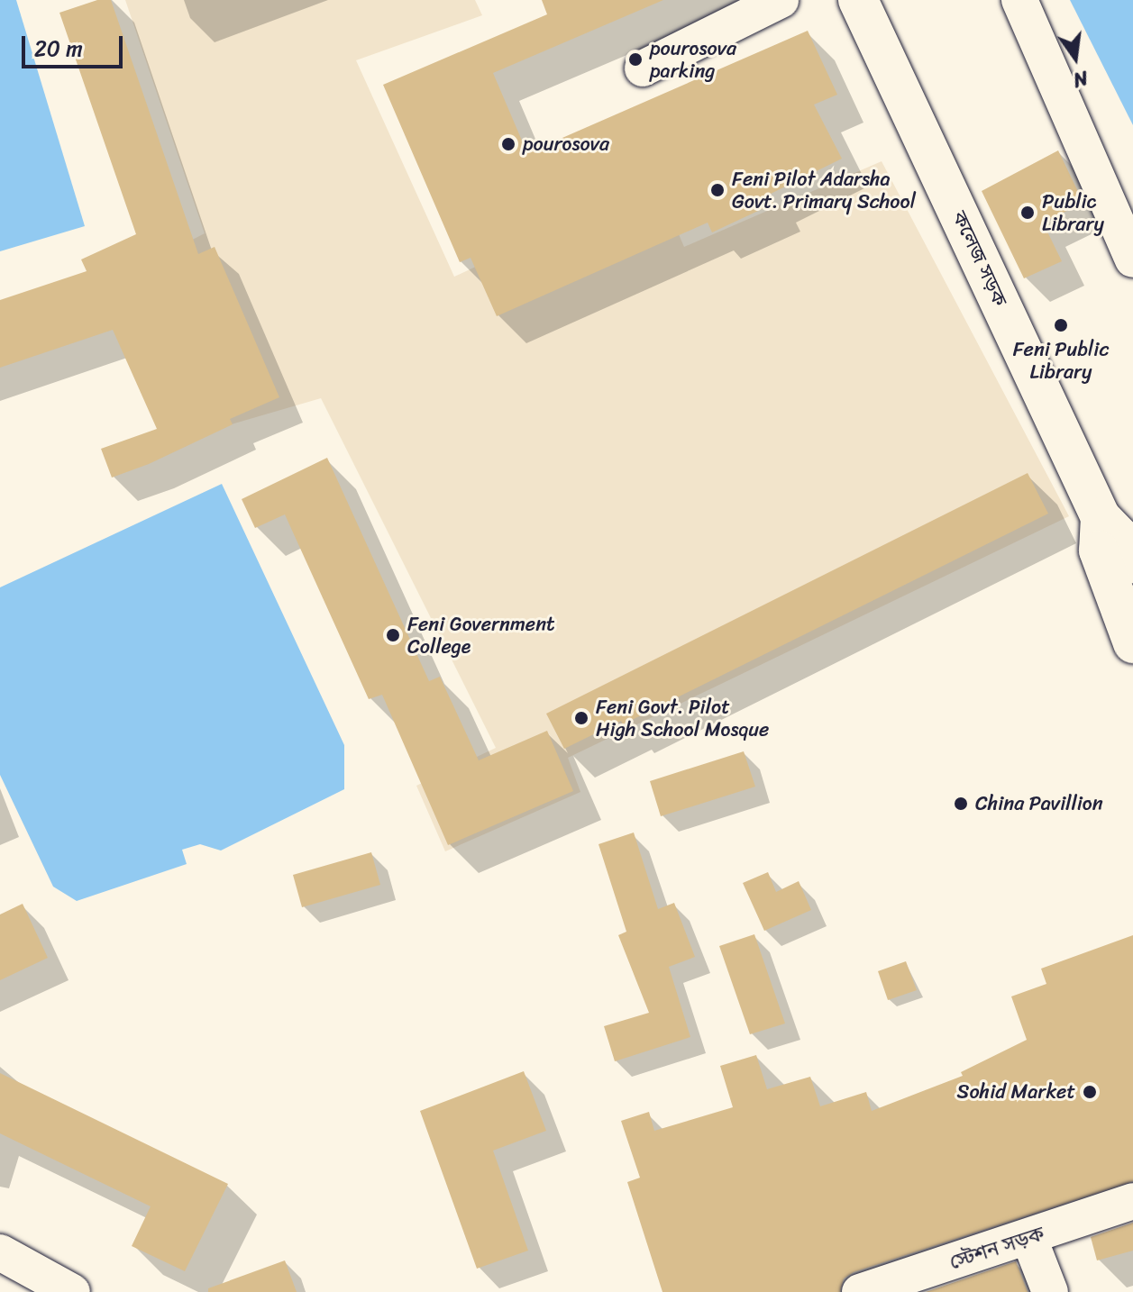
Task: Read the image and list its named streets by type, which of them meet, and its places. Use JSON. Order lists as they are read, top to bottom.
{
  "streets": {
    "main road": ["কলেজ সড়ক"],
    "street": ["স্টেশন সড়ক"]
  },
  "places": [
    "pourosova parking",
    "pourosova",
    "Feni Pilot Adarsha Govt. Primary School",
    "Public Library",
    "Feni Public Library",
    "Feni Government College",
    "Feni Govt. Pilot High School Mosque",
    "China Pavillion",
    "Sohid Market"
  ],
  "scale_bar": "20 m",
  "north": "bottom"
}
